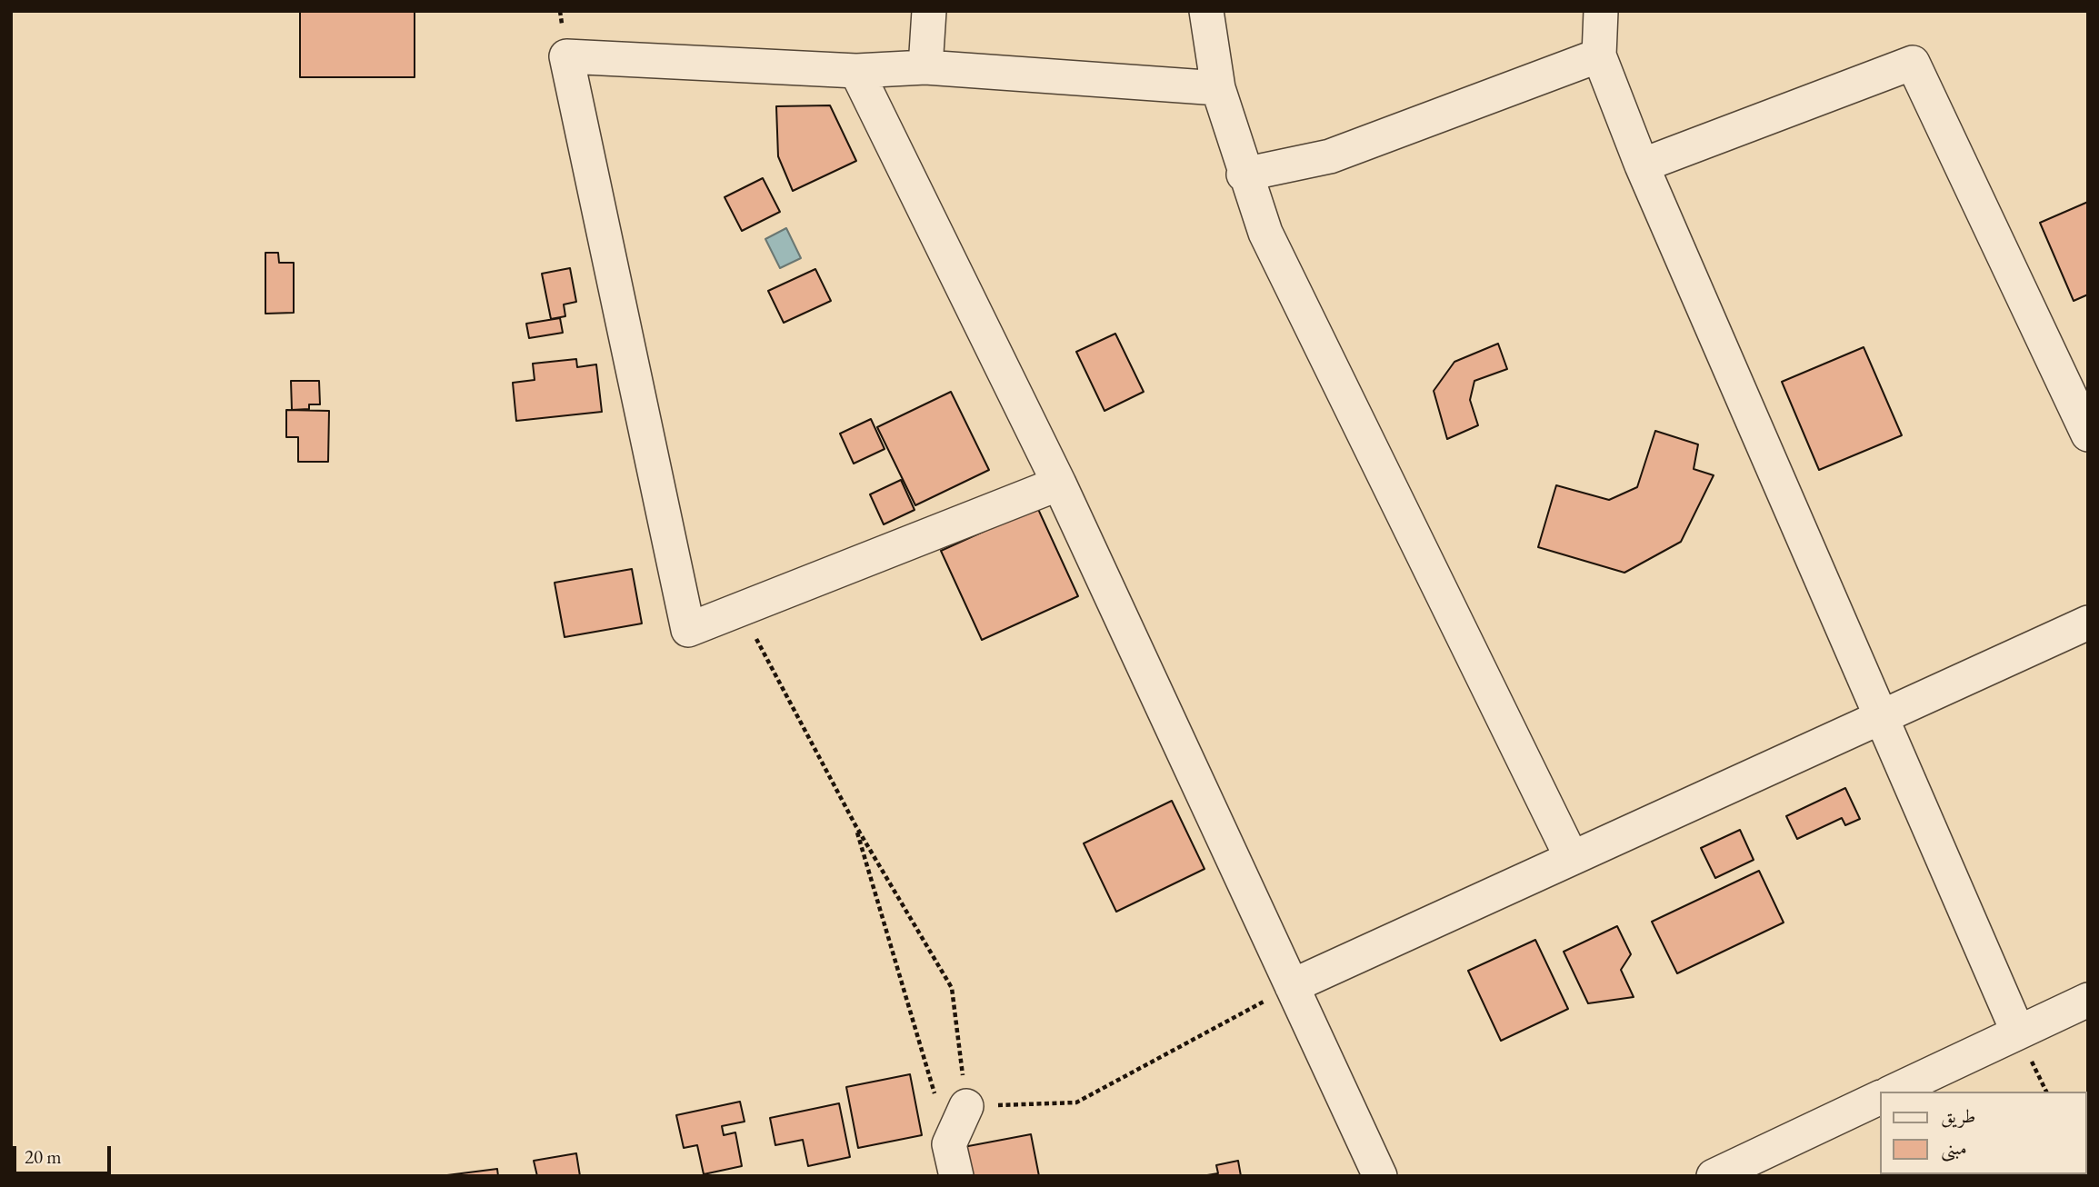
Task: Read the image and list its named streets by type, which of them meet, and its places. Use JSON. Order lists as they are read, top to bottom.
{
  "legend": ["طريق", "مبنى"],
  "scale_bar": "20 m"
}
